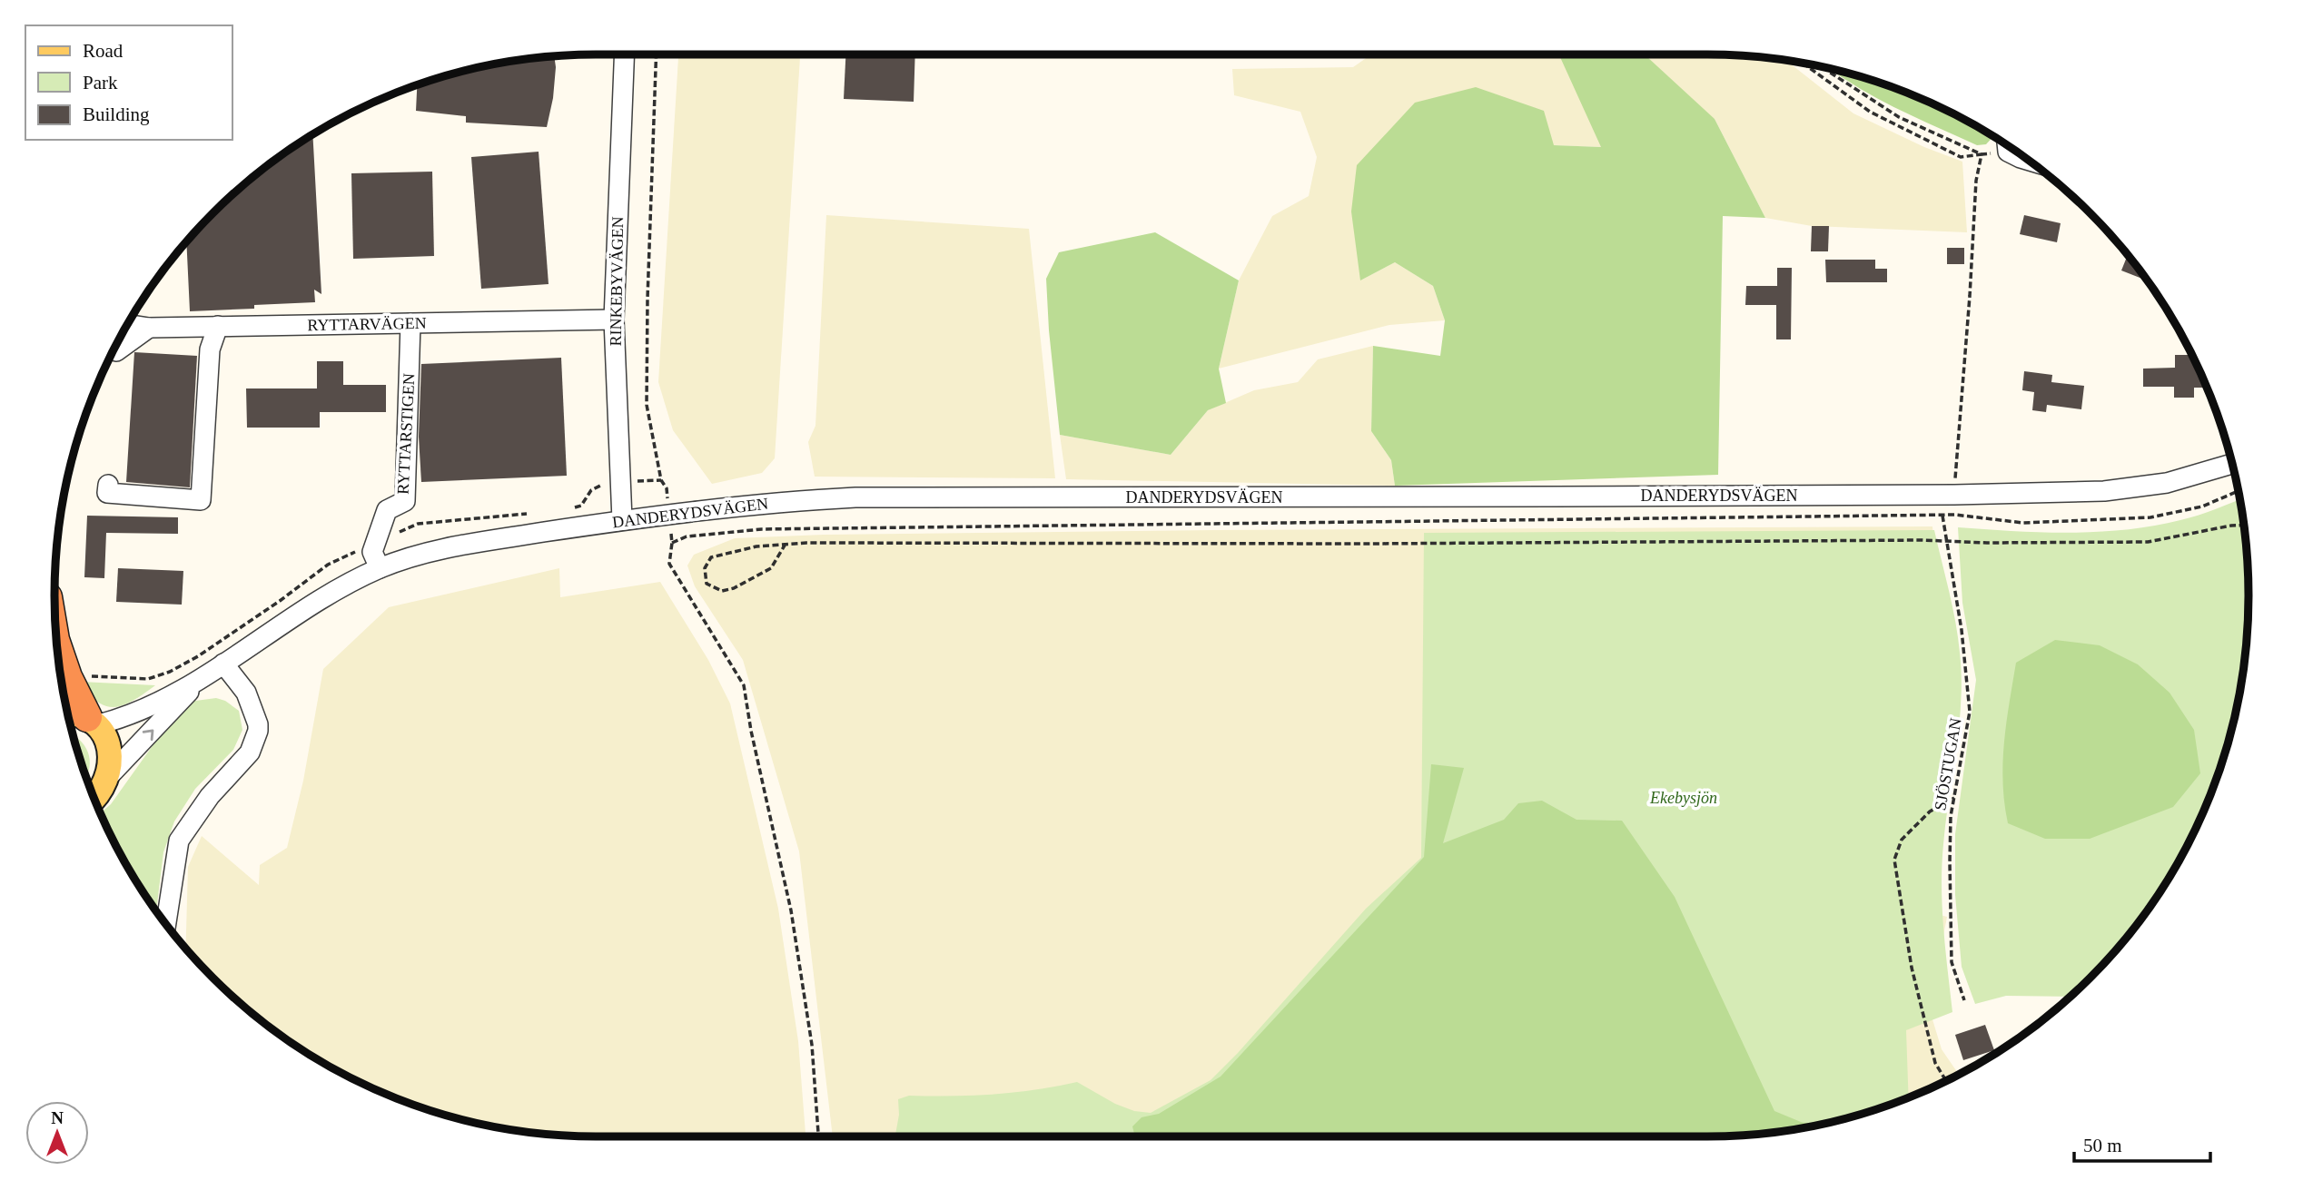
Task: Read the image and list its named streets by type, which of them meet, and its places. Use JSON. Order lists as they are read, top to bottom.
{
  "streets": {
    "street": [
      "RINKEBYVÄGEN",
      "RYTTARVÄGEN",
      "RYTTARSTIGEN",
      "DANDERYDSVÄGEN"
    ],
    "path": ["SJÖSTUGAN"]
  },
  "crossings": [
    ["RINKEBYVÄGEN", "RYTTARVÄGEN"],
    ["RINKEBYVÄGEN", "DANDERYDSVÄGEN"],
    ["RYTTARVÄGEN", "RYTTARSTIGEN"],
    ["RYTTARSTIGEN", "DANDERYDSVÄGEN"],
    ["DANDERYDSVÄGEN", "SJÖSTUGAN"]
  ],
  "parks": ["Ekebysjön"],
  "legend": ["Road", "Park", "Building"],
  "scale_bar": "50 m",
  "north": "top"
}
